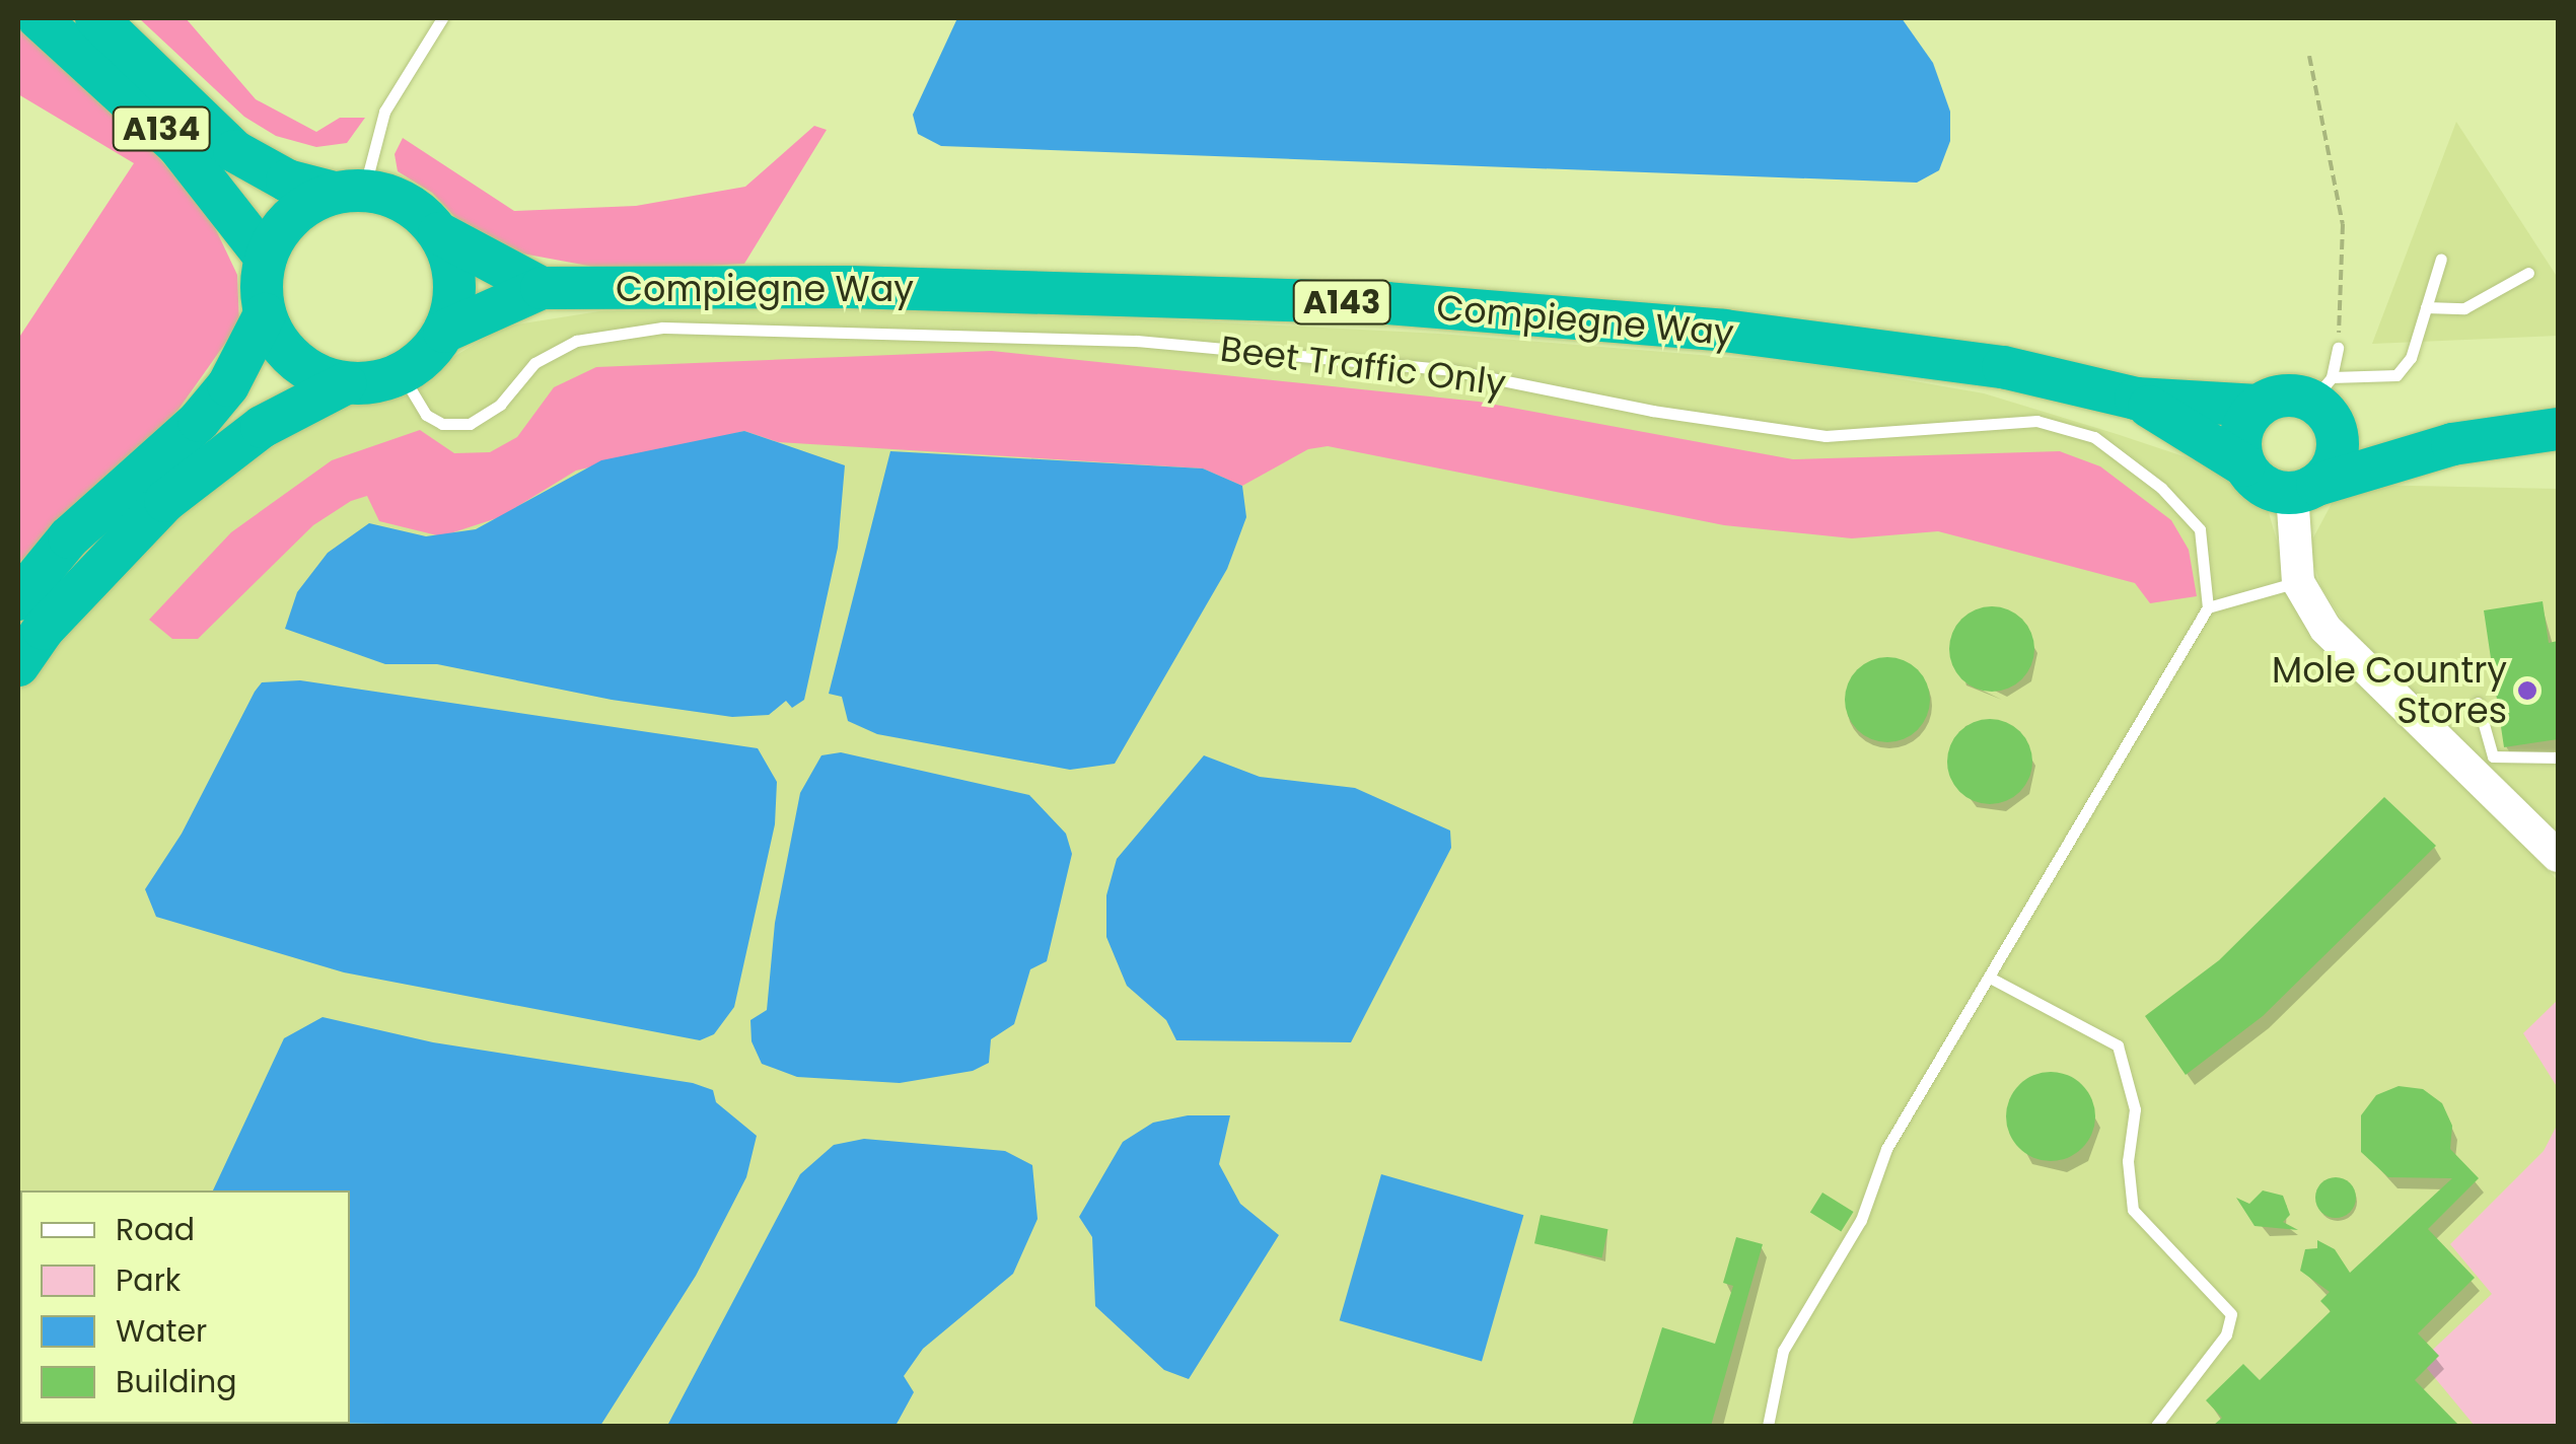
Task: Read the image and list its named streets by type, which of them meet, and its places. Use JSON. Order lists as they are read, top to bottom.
{
  "streets": {
    "highway": ["A134", "Compiegne Way", "A143"],
    "lane": ["Beet Traffic Only"]
  },
  "crossings": [
    ["A134", "Compiegne Way"],
    ["A134", "Beet Traffic Only"],
    ["Compiegne Way", "Beet Traffic Only"]
  ],
  "places": ["Mole Country Stores"],
  "legend": [
    "Road",
    "Park",
    "Water",
    "Building"
  ]
}
